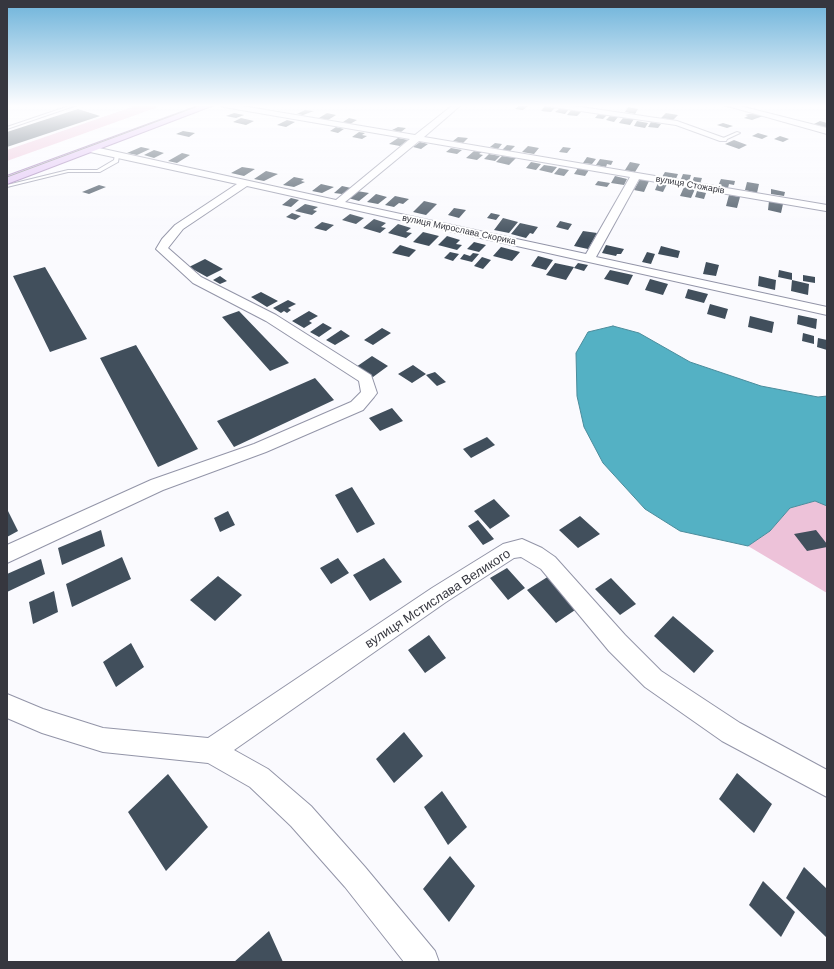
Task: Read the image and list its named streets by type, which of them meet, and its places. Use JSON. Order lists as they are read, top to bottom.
{
  "streets": {
    "street": ["вулиця Стожарів", "вулиця Мирослава Скорика", "вулиця Мстислава Великого"]
  }
}
